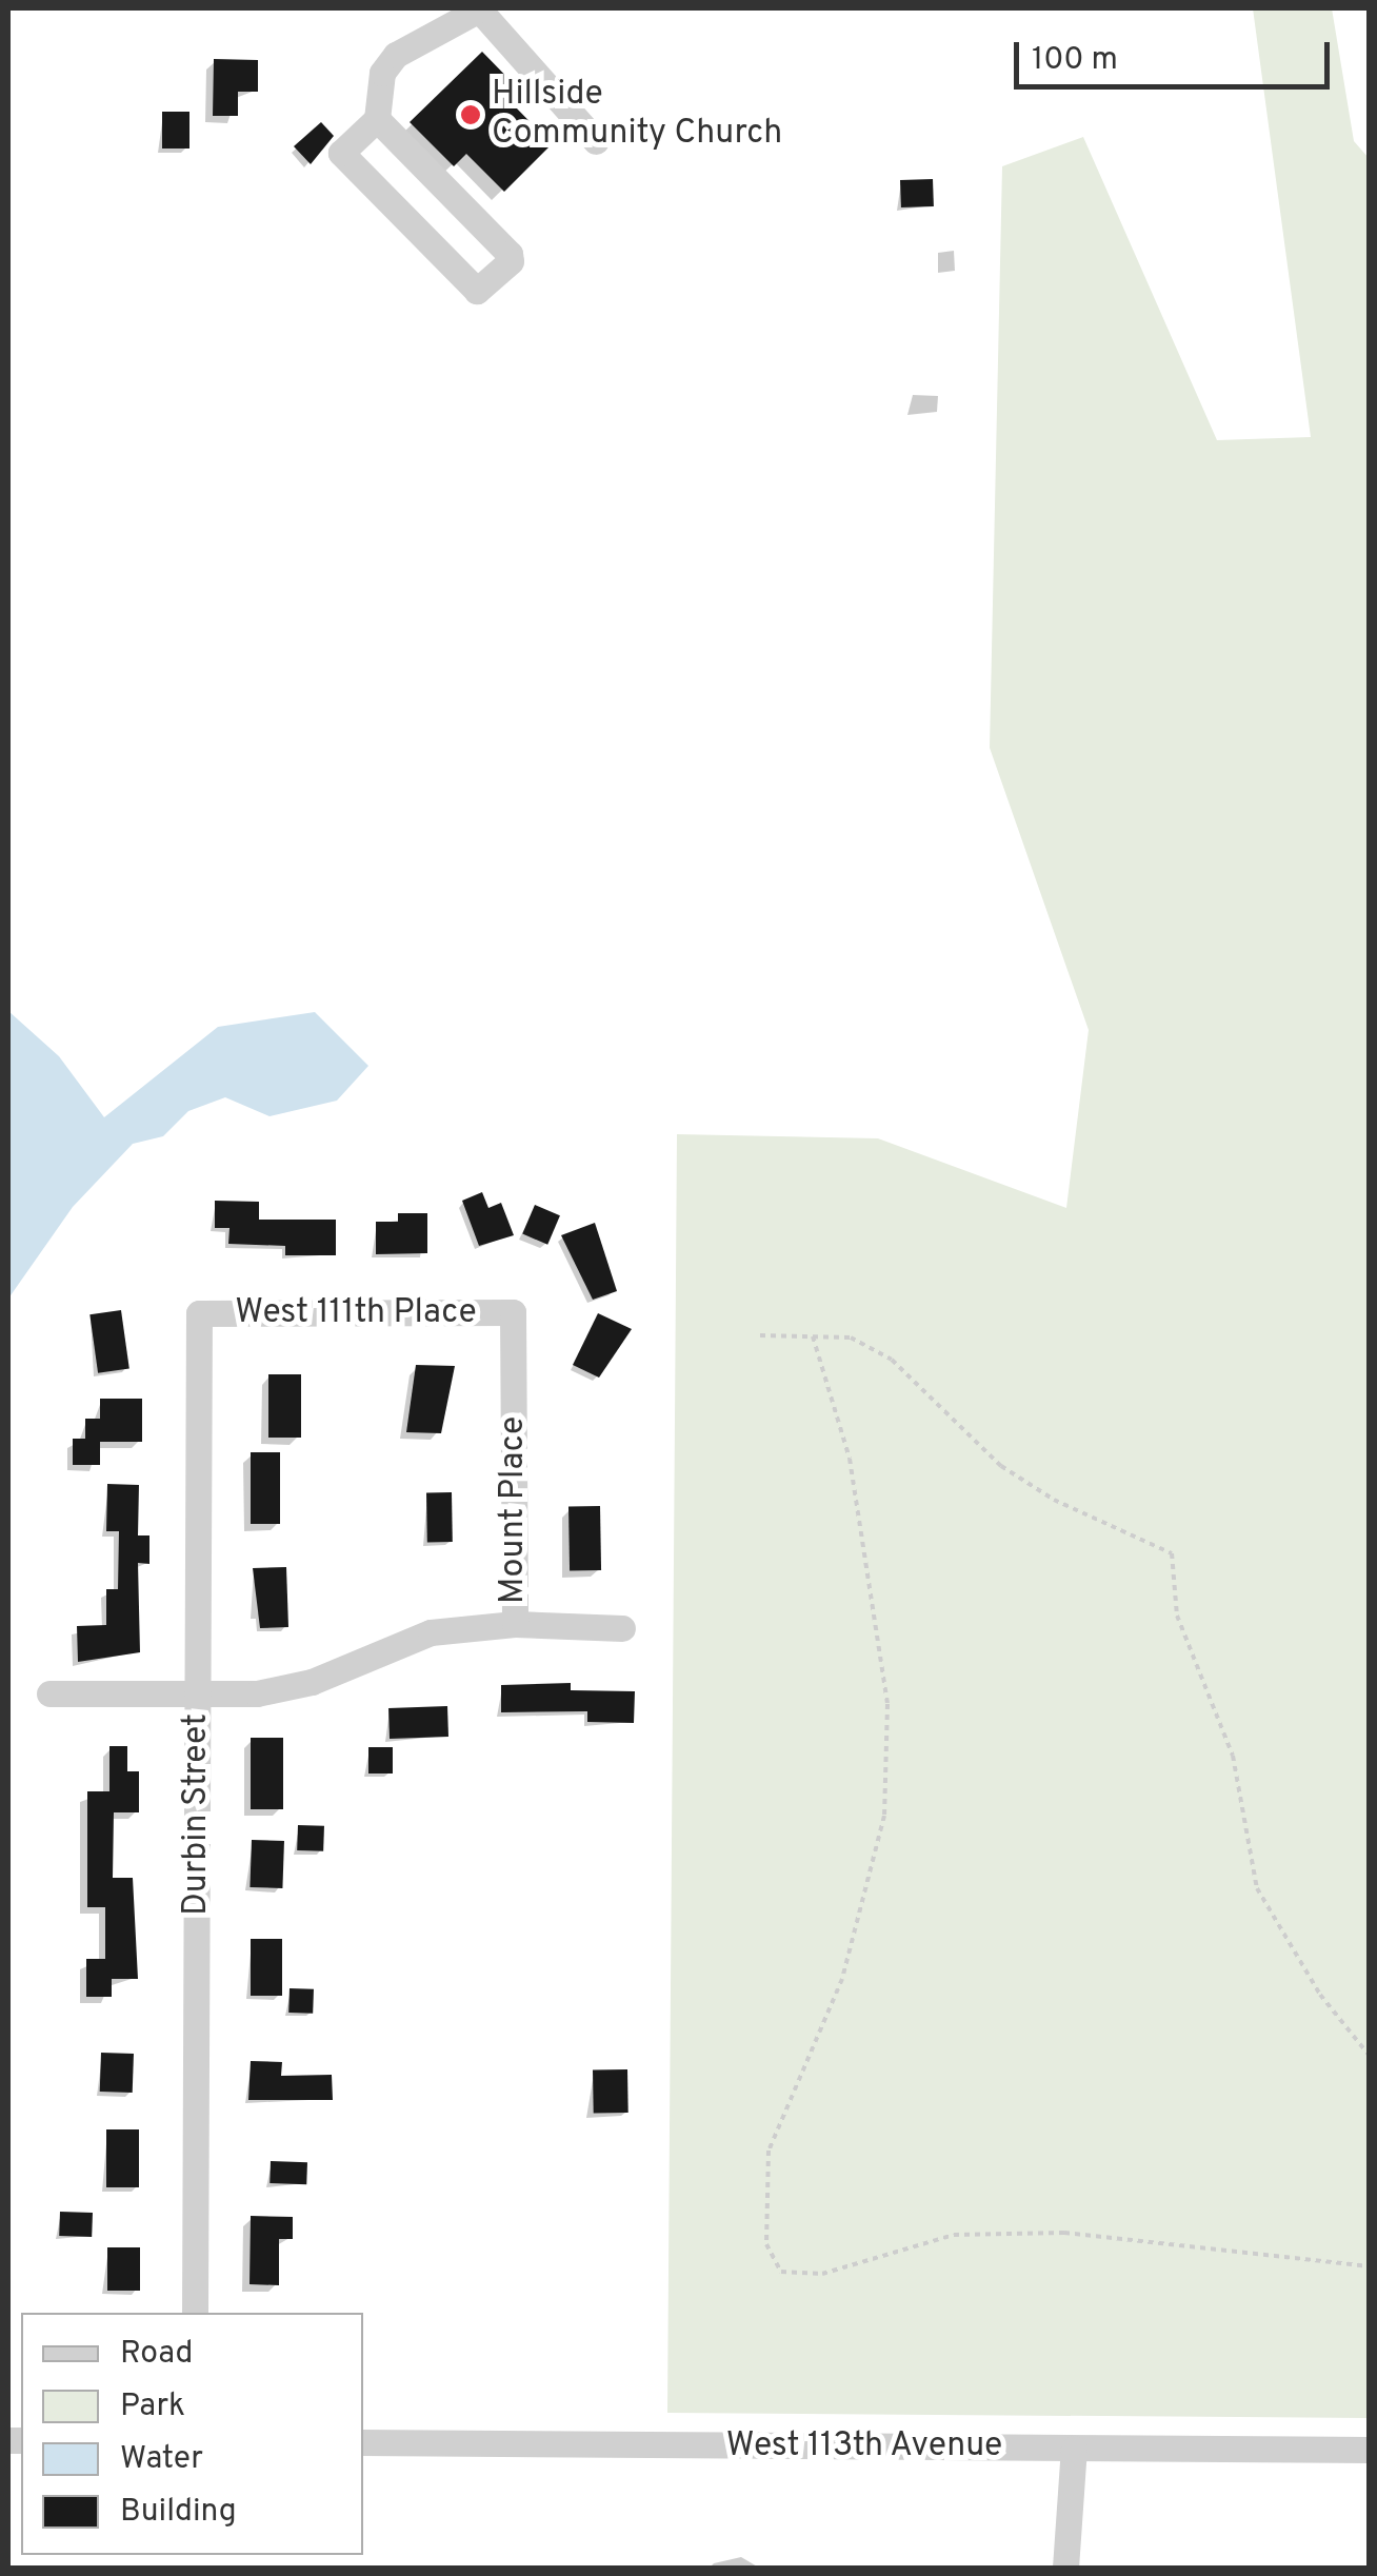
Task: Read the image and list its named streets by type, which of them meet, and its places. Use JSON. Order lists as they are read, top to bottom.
{
  "streets": {
    "street": [
      "West 111th Place",
      "Mount Place",
      "Durbin Street",
      "West 113th Avenue"
    ]
  },
  "crossings": [
    ["West 111th Place", "Mount Place"],
    ["West 111th Place", "Durbin Street"],
    ["Mount Place", "Durbin Street"]
  ],
  "places": ["Hillside Community Church"],
  "legend": [
    "Road",
    "Park",
    "Water",
    "Building"
  ],
  "scale_bar": "100 m"
}
